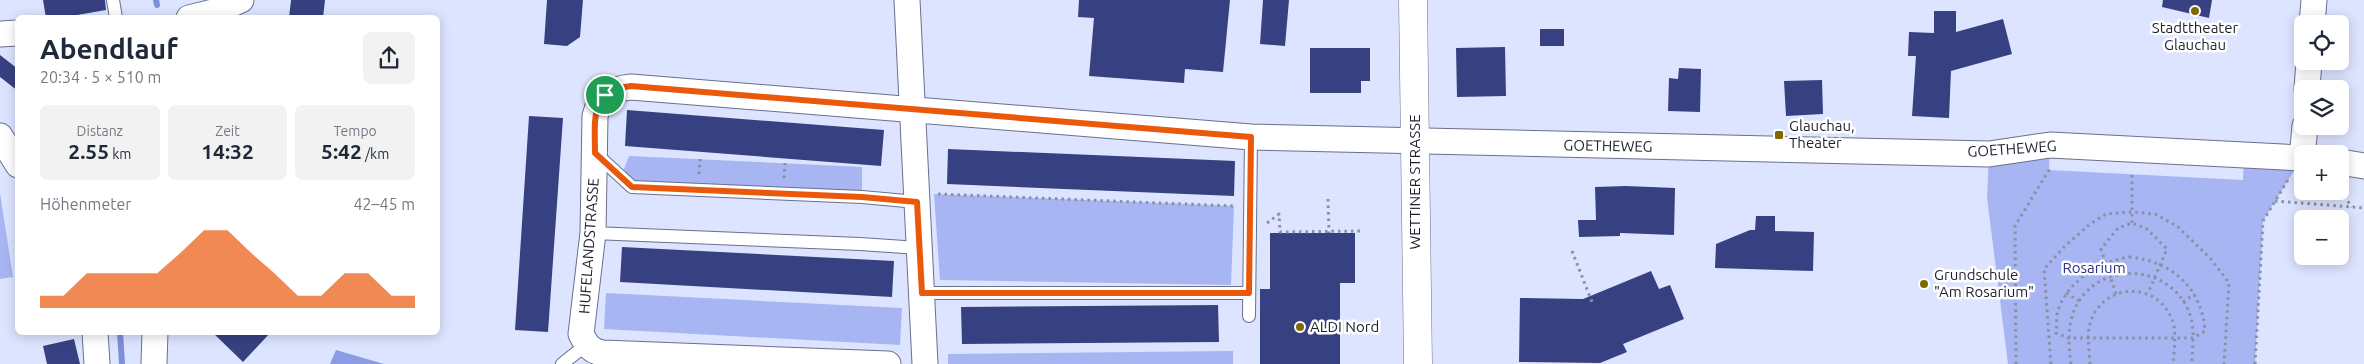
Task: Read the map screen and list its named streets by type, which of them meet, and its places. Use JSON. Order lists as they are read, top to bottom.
{
  "streets": {
    "street": ["GOETHEWEG", "WETTINER STRASSE", "HUFELANDSTRASSE"]
  },
  "crossings": [
    ["GOETHEWEG", "WETTINER STRASSE"],
    ["GOETHEWEG", "HUFELANDSTRASSE"]
  ],
  "parks": ["Rosarium"],
  "places": {
    "other": ["Stadttheater Glauchau", "Grundschule \"Am Rosarium\"", "ALDI Nord"],
    "transit": ["Glauchau, Theater"]
  },
  "page": {
    "map_buttons": ["+", "−"],
    "heading": ["Abendlauf", "20:34 · 5 × 510 m"],
    "stats": [
      ["Distanz", "2.55 km"],
      ["Zeit", "14:32"],
      ["Tempo", "5:42 /km"]
    ],
    "chart": ["Höhenmeter", "42–45 m"]
  }
}
